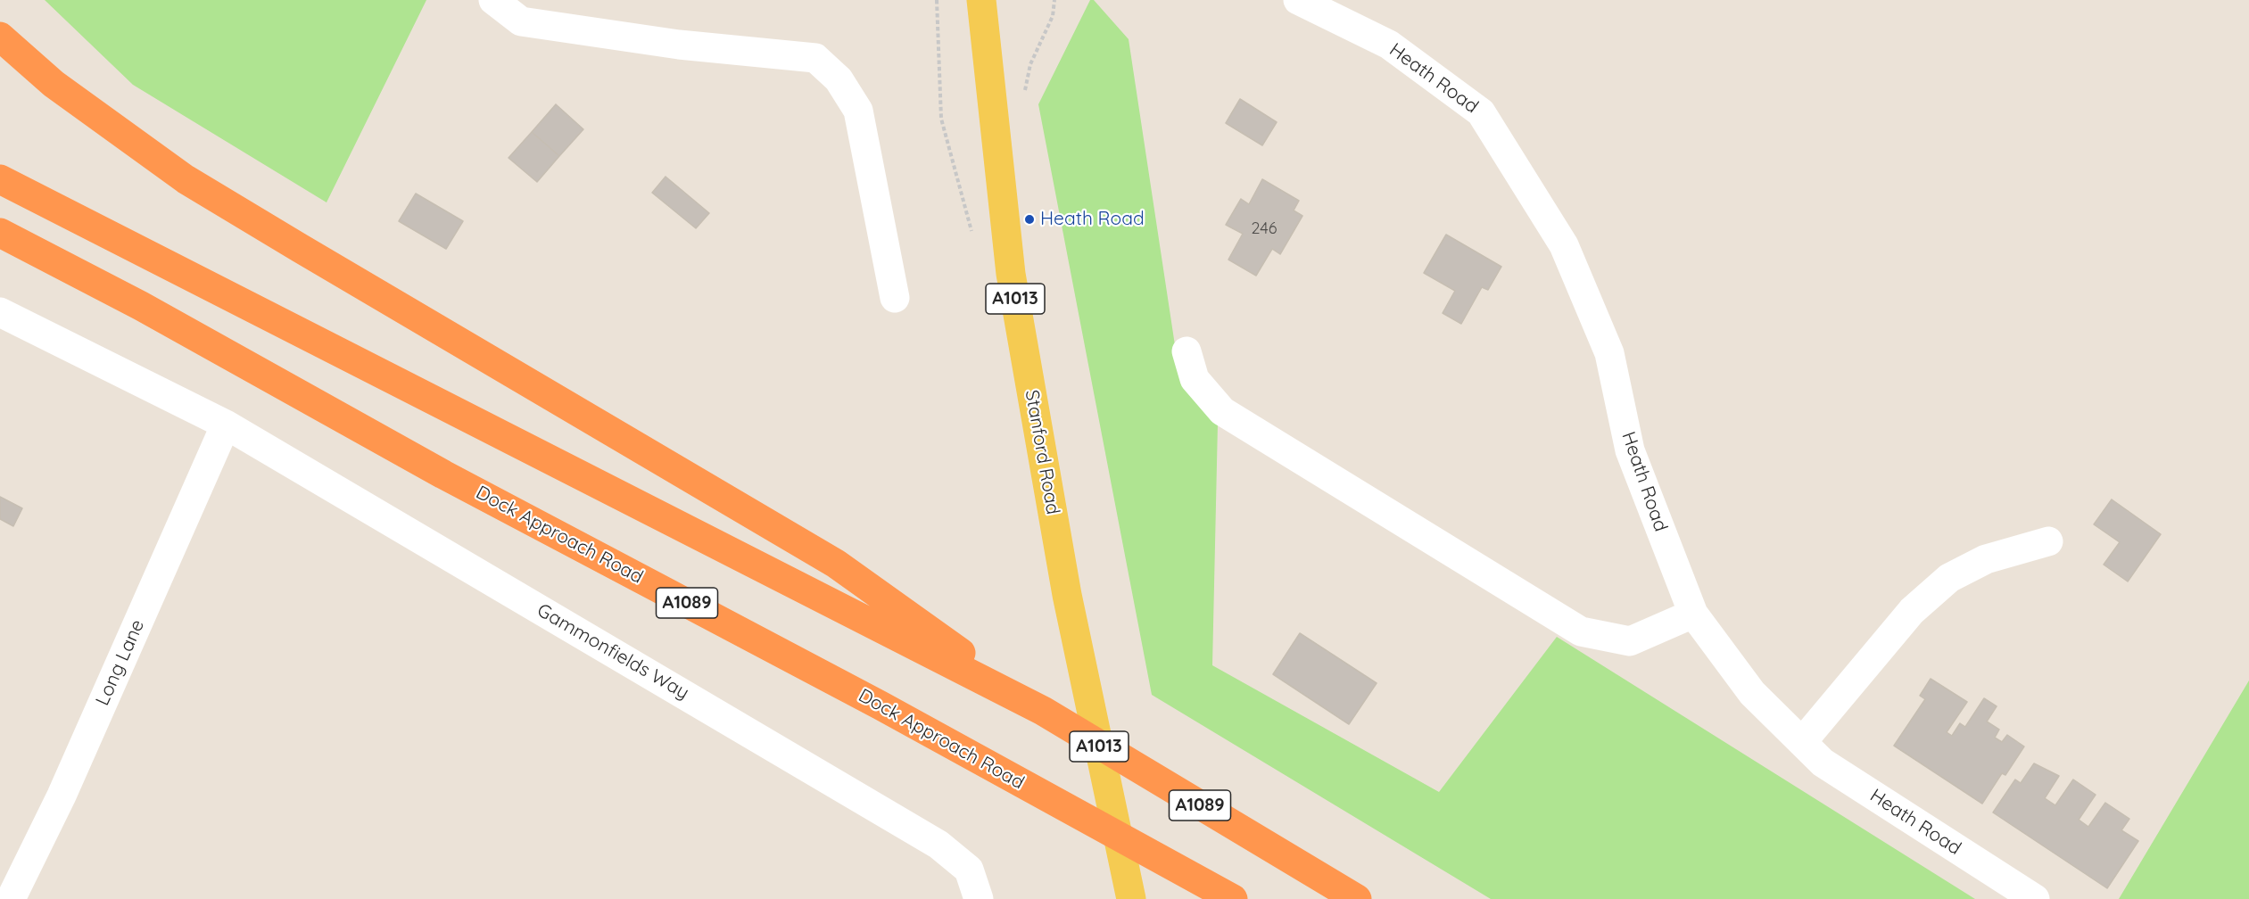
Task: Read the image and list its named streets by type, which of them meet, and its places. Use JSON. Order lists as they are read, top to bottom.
{
  "streets": {
    "highway": ["Dock Approach Road", "A1089"],
    "main road": ["A1013", "Stanford Road"],
    "street": ["Heath Road", "Gammonfields Way", "Long Lane"]
  },
  "crossings": [
    ["Gammonfields Way", "Long Lane"]
  ],
  "places": ["Heath Road"],
  "house_numbers": ["246"]
}
